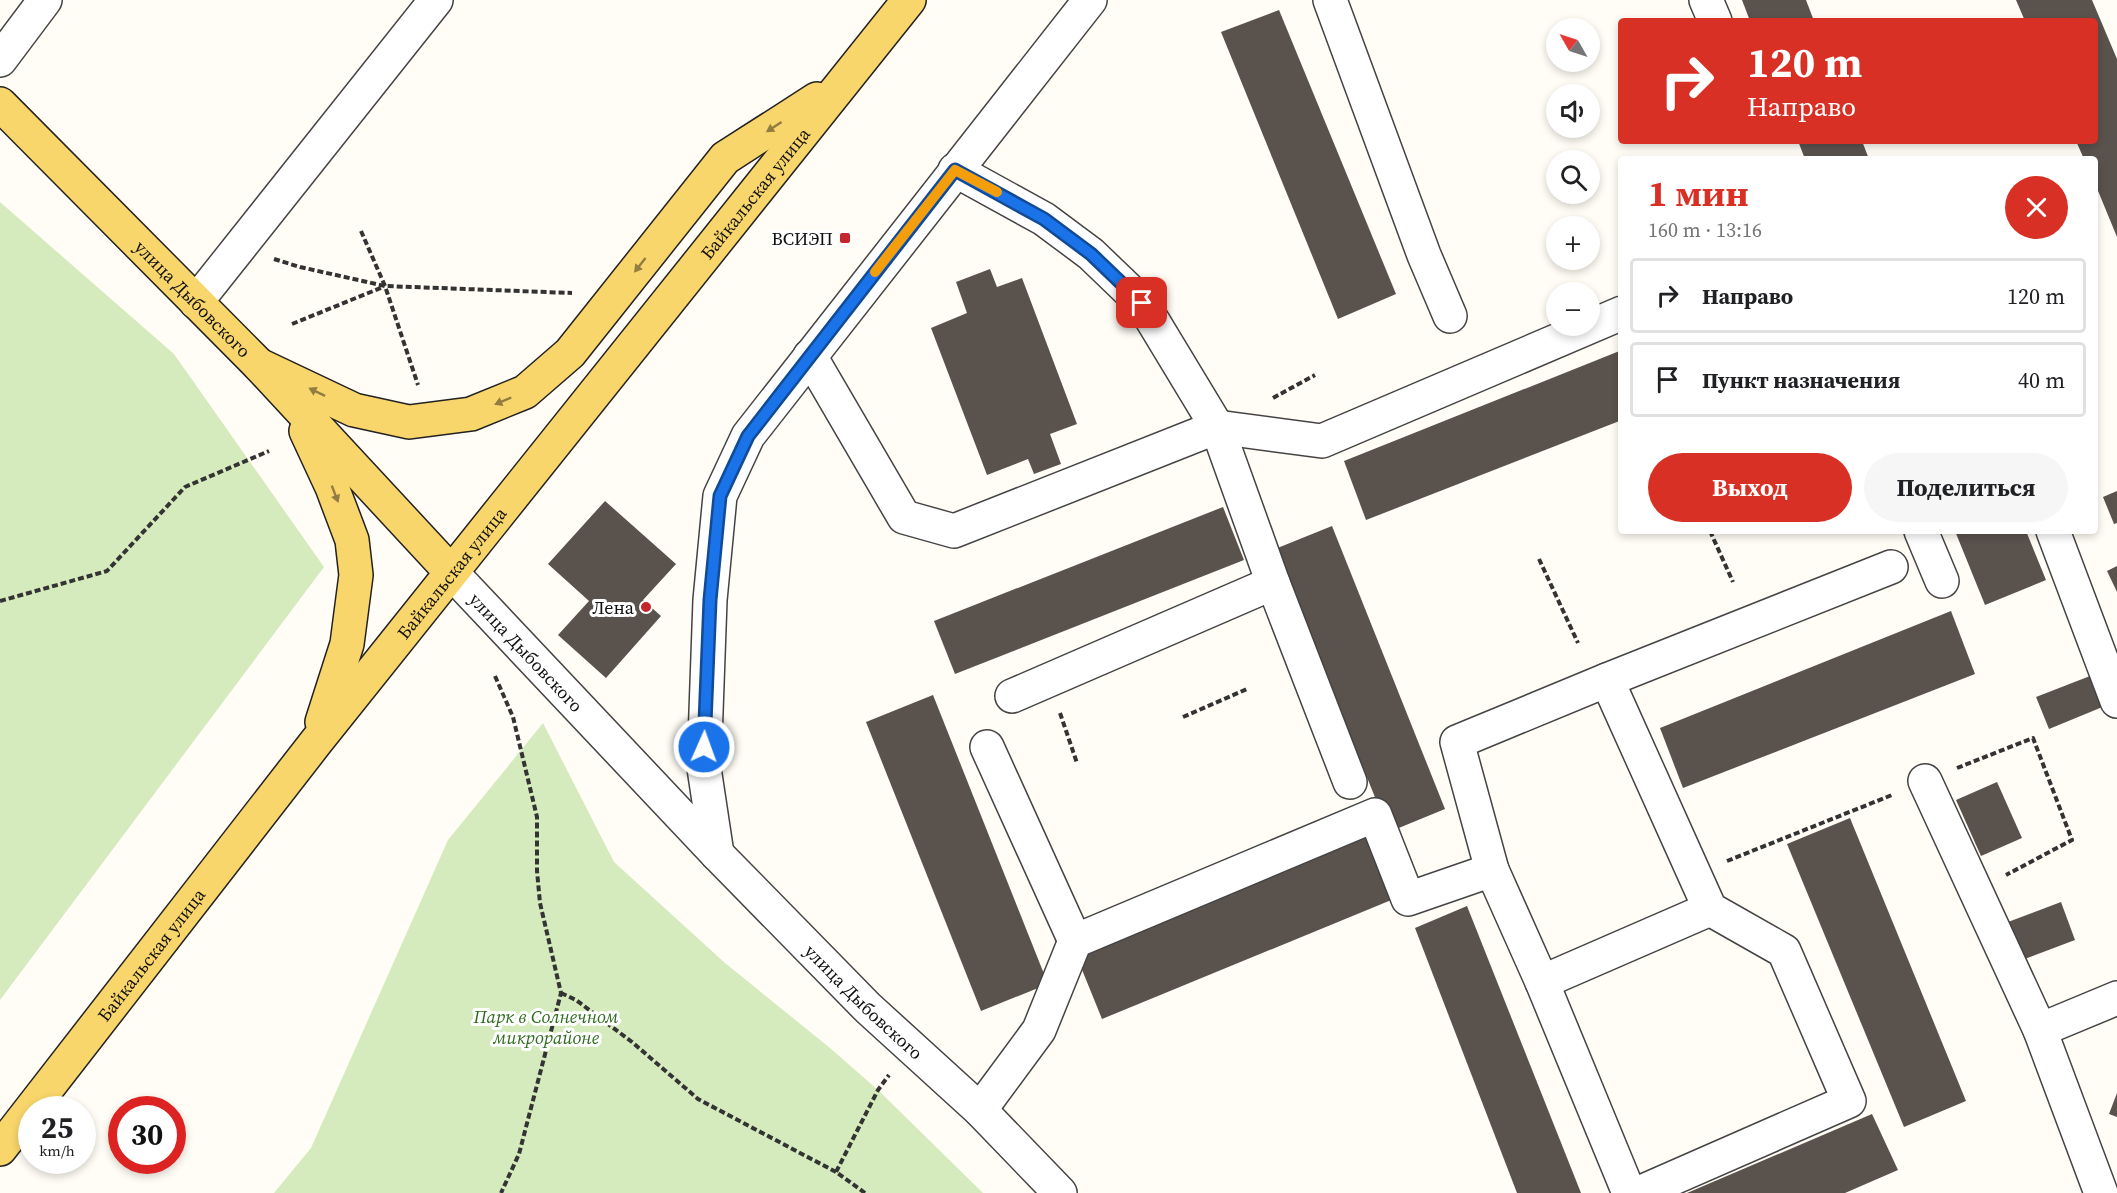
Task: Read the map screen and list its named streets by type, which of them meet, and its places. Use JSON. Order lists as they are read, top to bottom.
{
  "streets": {
    "main road": ["Байкальская улица", "улица Дыбовского"]
  },
  "crossings": [
    ["Байкальская улица", "улица Дыбовского"]
  ],
  "parks": ["Парк в Солнечном микрорайоне"],
  "places": {
    "transit": ["ВСИЭП"],
    "other": ["Лена"]
  },
  "north": "top left",
  "page": {
    "map_buttons": ["+", "−"],
    "turn": ["120 m", "Направо"],
    "heading": ["1 мин", "160 m · 13:16"],
    "list": [
      {
        "name": "Направо",
        "value": "120 m"
      },
      {
        "name": "Пункт назначения",
        "value": "40 m"
      }
    ],
    "buttons": ["Выход", "Поделиться"],
    "speed": "25 km/h",
    "limit": "30"
  }
}
